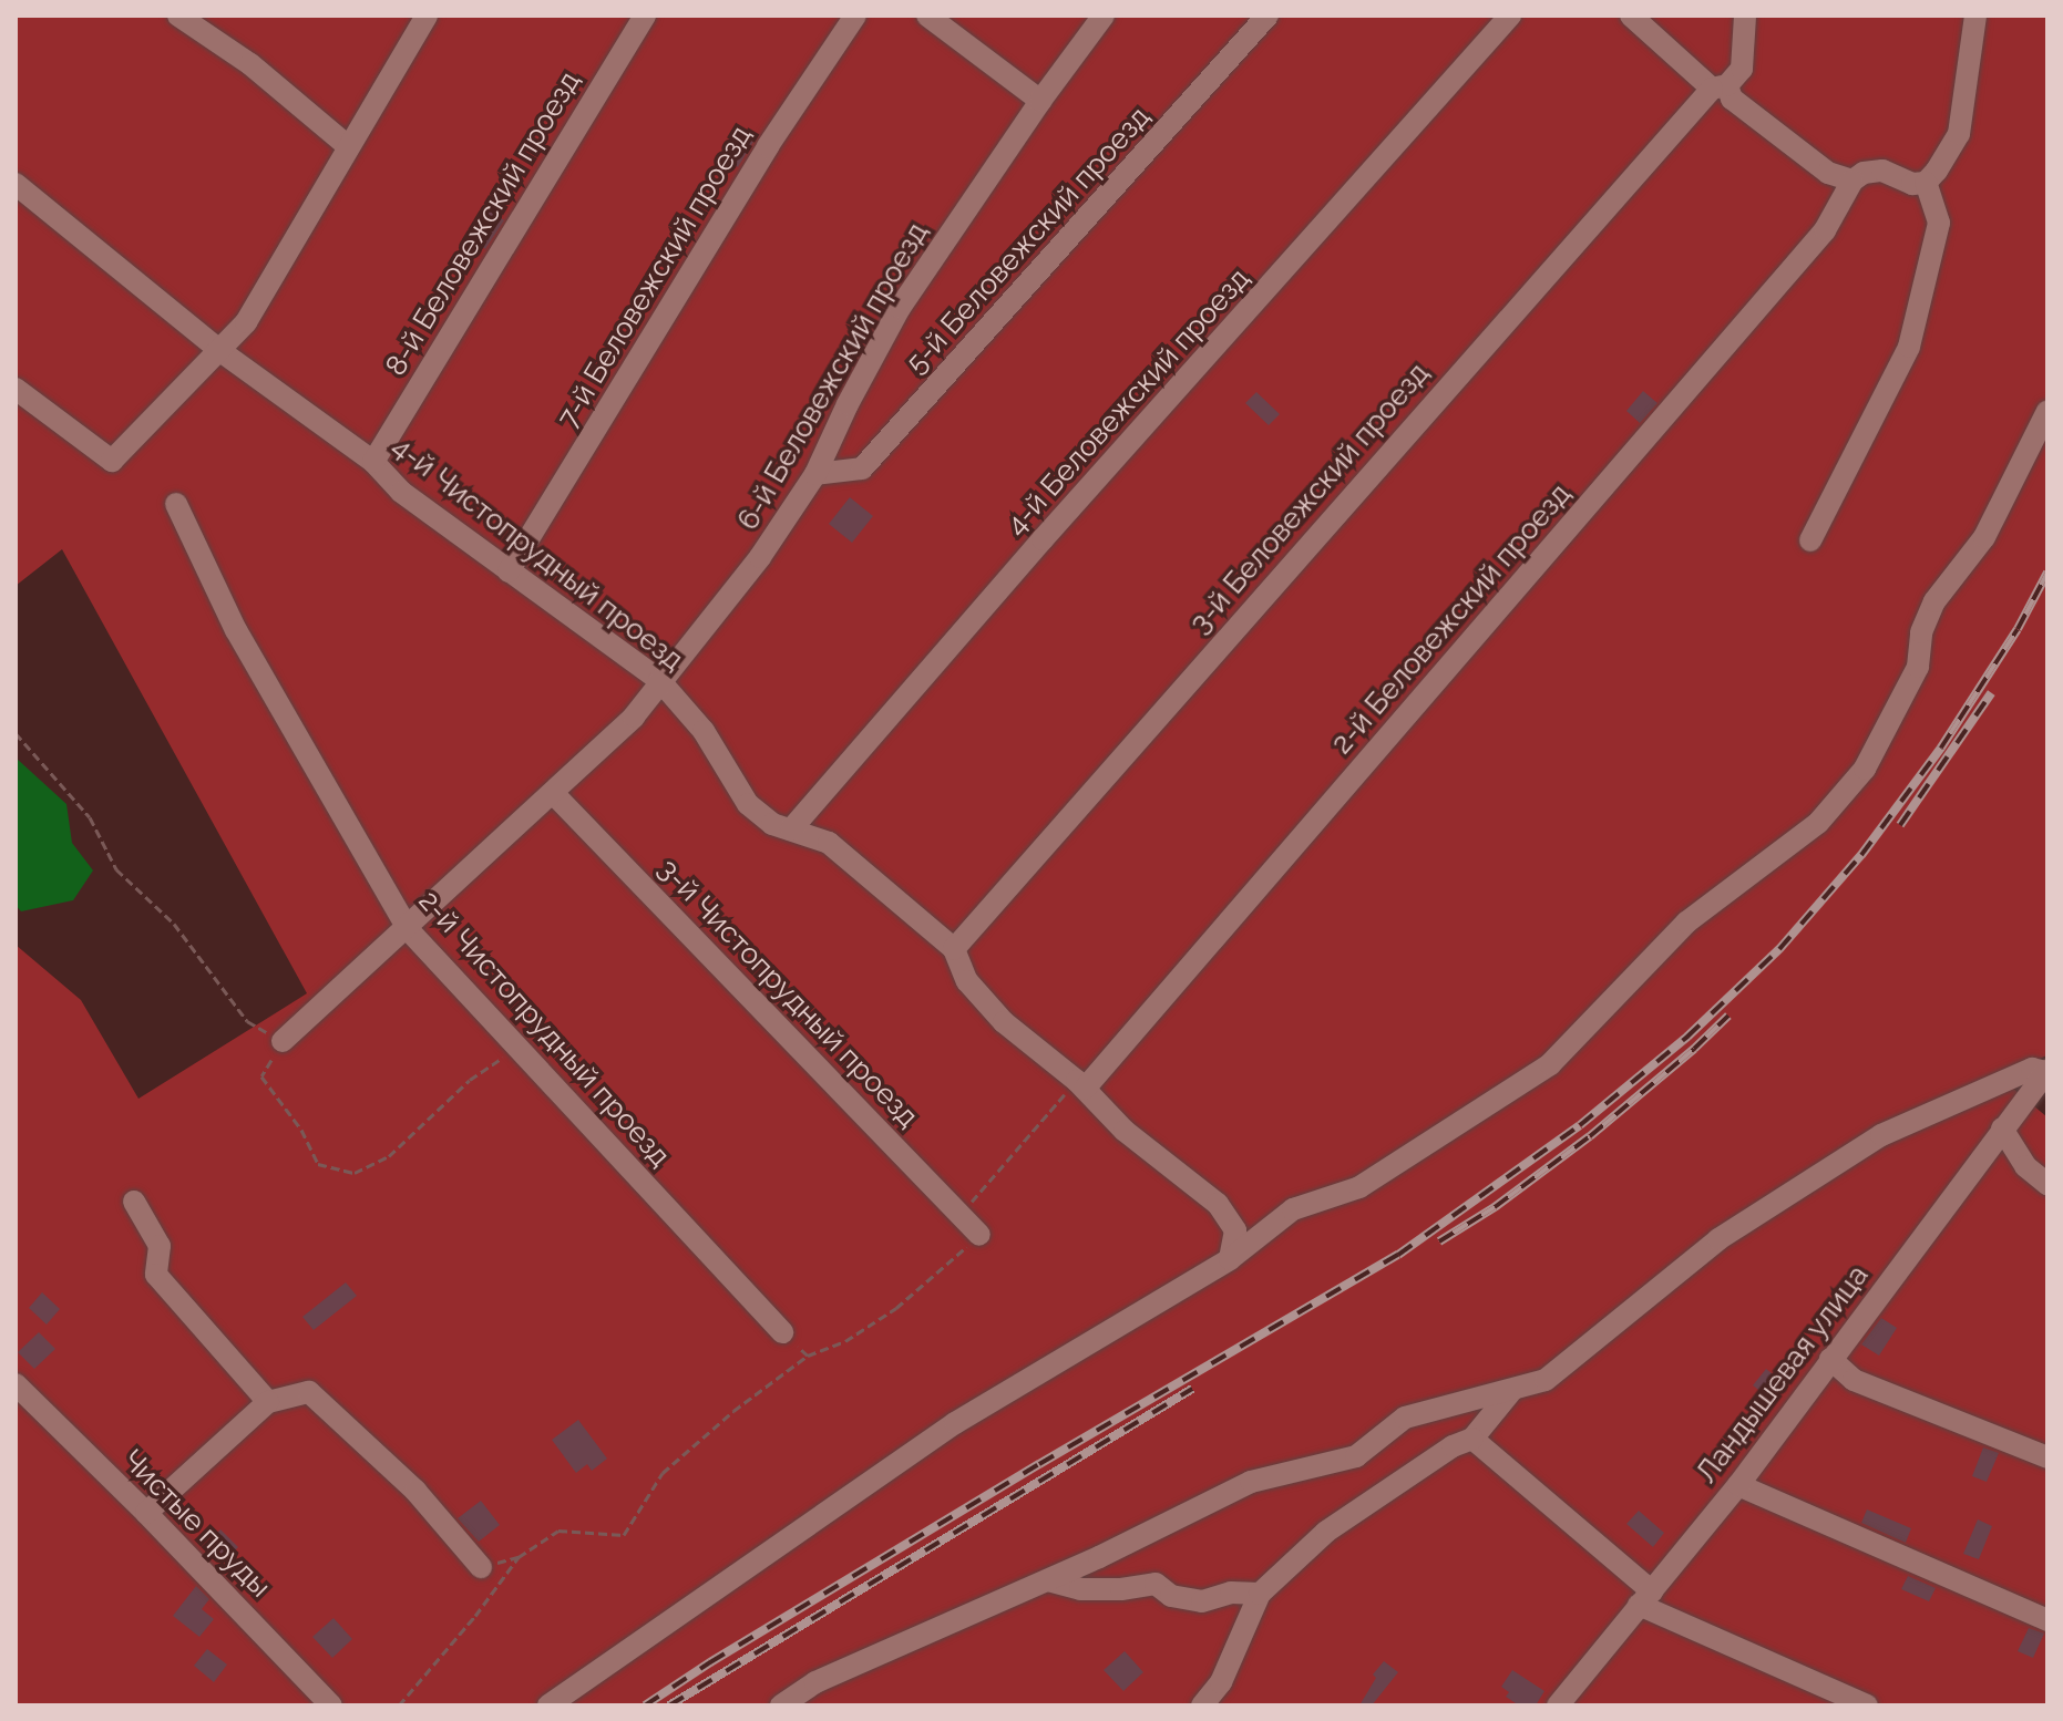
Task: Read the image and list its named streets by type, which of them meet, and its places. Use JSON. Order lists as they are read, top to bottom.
{
  "streets": {
    "lane": [
      "8-й Беловежский проезд",
      "5-й Беловежский проезд",
      "7-й Беловежский проезд",
      "6-й Беловежский проезд",
      "4-й Беловежский проезд",
      "3-й Беловежский проезд",
      "4-й Чистопрудный проезд",
      "2-й Беловежский проезд",
      "3-й Чистопрудный проезд",
      "2-й Чистопрудный проезд",
      "Ландышевая улица",
      "Чистые пруды"
    ]
  },
  "crossings": [
    ["8-й Беловежский проезд", "4-й Чистопрудный проезд"],
    ["5-й Беловежский проезд", "6-й Беловежский проезд"],
    ["7-й Беловежский проезд", "4-й Чистопрудный проезд"],
    ["6-й Беловежский проезд", "4-й Чистопрудный проезд"],
    ["6-й Беловежский проезд", "3-й Чистопрудный проезд"],
    ["6-й Беловежский проезд", "2-й Чистопрудный проезд"],
    ["4-й Беловежский проезд", "4-й Чистопрудный проезд"],
    ["3-й Беловежский проезд", "4-й Чистопрудный проезд"],
    ["4-й Чистопрудный проезд", "2-й Беловежский проезд"]
  ]
}
